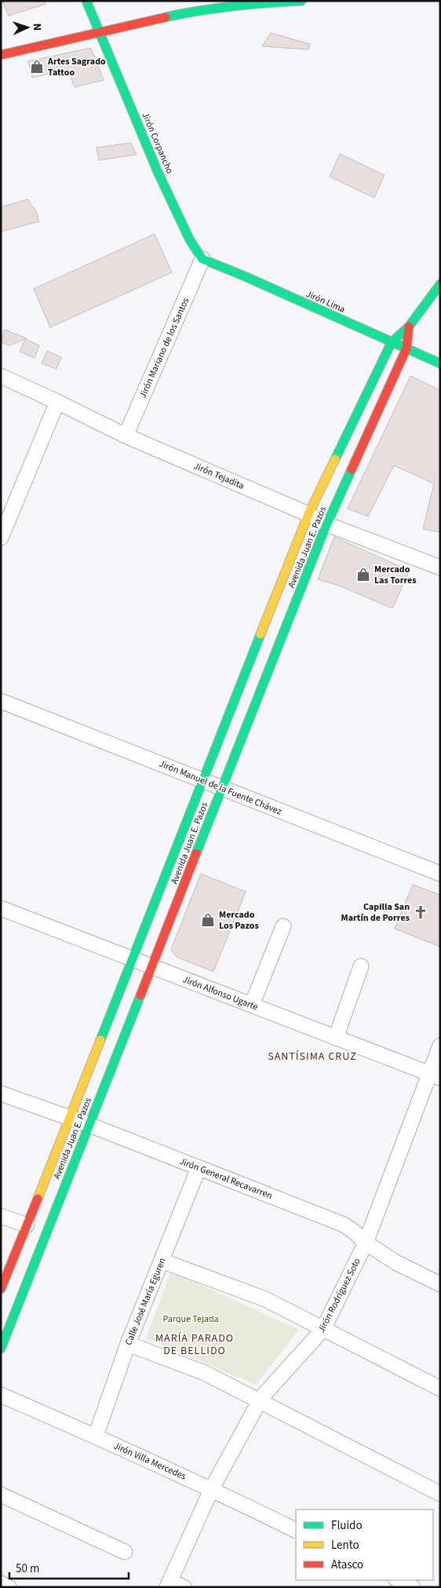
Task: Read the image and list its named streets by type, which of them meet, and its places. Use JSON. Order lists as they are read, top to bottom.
{
  "streets": {
    "street": [
      "Jirón Corpancho",
      "Jirón Lima",
      "Jirón Mariano de los Santos",
      "Jirón Tejadita",
      "Avenida Juan E. Pazos",
      "Jirón Manuel de la Fuente Chávez",
      "Jirón Alfonso Ugarte",
      "Jirón General Recavarren",
      "Jirón Rodríguez Soto",
      "Calle José María Eguren",
      "Jirón Villa Mercedes"
    ]
  },
  "crossings": [
    ["Jirón Corpancho", "Jirón Lima"],
    ["Jirón Corpancho", "Jirón Mariano de los Santos"],
    ["Jirón Lima", "Jirón Mariano de los Santos"],
    ["Jirón Lima", "Avenida Juan E. Pazos"],
    ["Jirón Mariano de los Santos", "Jirón Tejadita"],
    ["Jirón Tejadita", "Avenida Juan E. Pazos"],
    ["Avenida Juan E. Pazos", "Jirón Manuel de la Fuente Chávez"],
    ["Avenida Juan E. Pazos", "Jirón Alfonso Ugarte"],
    ["Avenida Juan E. Pazos", "Jirón General Recavarren"],
    ["Jirón Alfonso Ugarte", "Jirón Rodríguez Soto"],
    ["Jirón General Recavarren", "Jirón Rodríguez Soto"],
    ["Jirón General Recavarren", "Calle José María Eguren"],
    ["Jirón Rodríguez Soto", "Jirón Villa Mercedes"],
    ["Calle José María Eguren", "Jirón Villa Mercedes"]
  ],
  "districts": ["SANTÍSIMA CRUZ", "MARÍA PARADO DE BELLIDO"],
  "parks": ["Parque Tejada"],
  "places": {
    "shop": ["Artes Sagrado Tattoo", "Mercado Las Torres", "Mercado Los Pazos"],
    "church": ["Capilla San Martín de Porres"]
  },
  "legend": ["Fluido", "Lento", "Atasco"],
  "scale_bar": "50 m",
  "north": "right"
}
